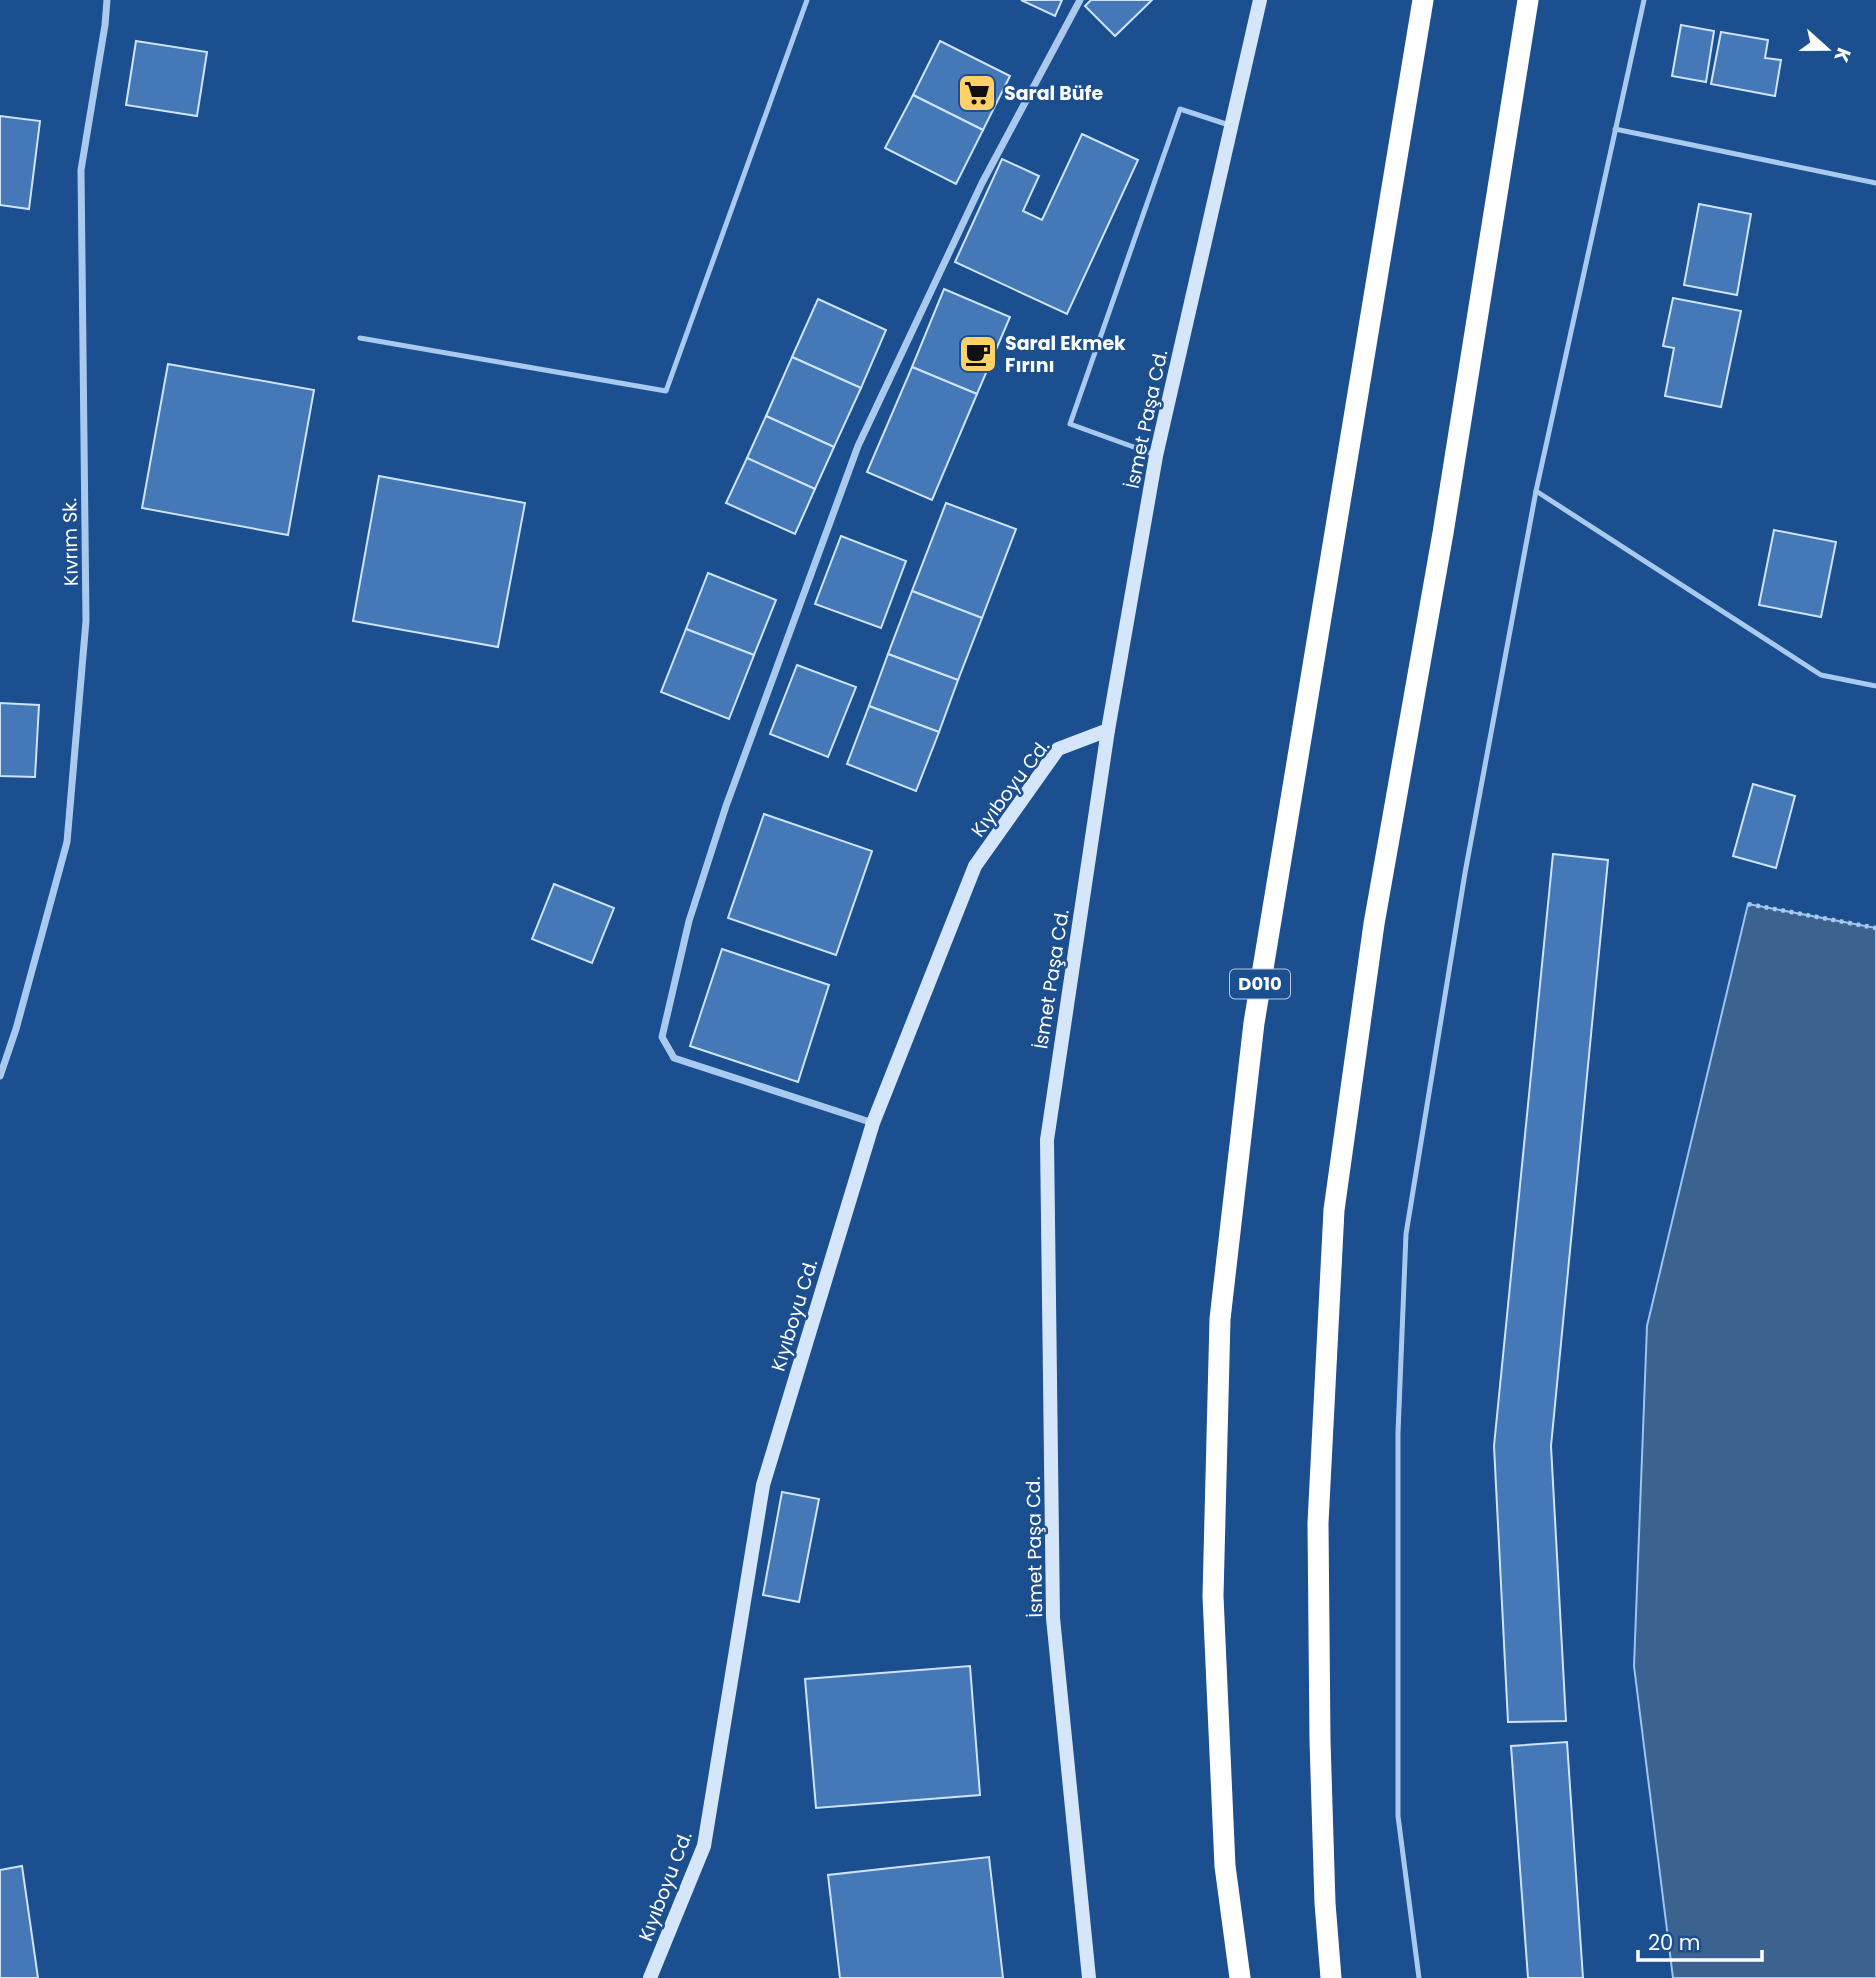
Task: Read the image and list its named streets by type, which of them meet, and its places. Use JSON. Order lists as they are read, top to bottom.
{
  "streets": {
    "highway": ["D010"],
    "street": ["İsmet Paşa Cd.", "Kıvrım Sk.", "Kıyıboyu Cd."]
  },
  "crossings": [
    ["İsmet Paşa Cd.", "Kıyıboyu Cd."]
  ],
  "places": {
    "supermarket": ["Saral Büfe"],
    "cafe": ["Saral Ekmek Fırını"]
  },
  "scale_bar": "20 m",
  "north": "right"
}
